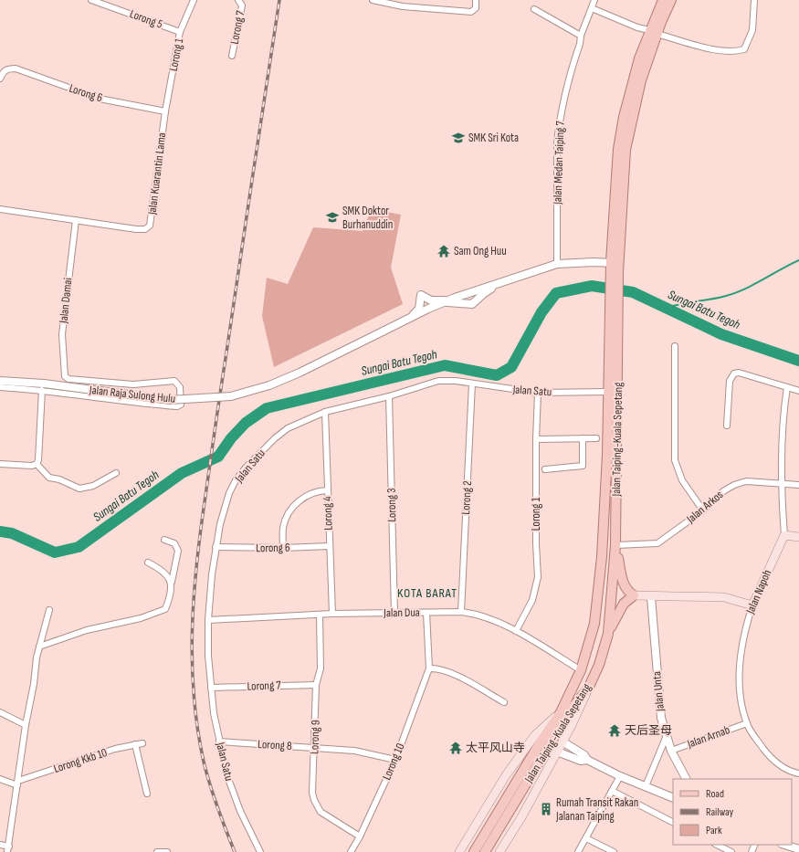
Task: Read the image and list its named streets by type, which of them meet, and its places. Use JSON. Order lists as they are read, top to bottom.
{
  "streets": {
    "main road": ["Jalan Taiping-Kuala Sepetang", "Jalan Napoh"],
    "street": [
      "Lorong 5",
      "Lorong 7",
      "Lorong 1",
      "Lorong 6",
      "Jalan Medan Taiping 7",
      "Jalan Kuarantin Lama",
      "Jalan Damai",
      "Jalan Satu",
      "Jalan Raja Sulong Hulu",
      "Lorong 2",
      "Lorong 3",
      "Jalan Arkos",
      "Lorong 4",
      "Jalan Dua",
      "Jalan Unta",
      "Lorong 9",
      "Jalan Arnab",
      "Lorong 8",
      "Lorong Kkb 10",
      "Lorong 10"
    ]
  },
  "crossings": [
    ["Lorong 5", "Lorong 1"],
    ["Lorong 7", "Jalan Satu"],
    ["Lorong 7", "Lorong 9"],
    ["Lorong 1", "Lorong 6"],
    ["Lorong 1", "Jalan Kuarantin Lama"],
    ["Lorong 1", "Jalan Satu"],
    ["Lorong 1", "Jalan Dua"],
    ["Lorong 6", "Jalan Kuarantin Lama"],
    ["Lorong 6", "Jalan Satu"],
    ["Lorong 6", "Lorong 4"],
    ["Jalan Kuarantin Lama", "Jalan Damai"],
    ["Jalan Damai", "Jalan Raja Sulong Hulu"],
    ["Jalan Satu", "Jalan Taiping-Kuala Sepetang"],
    ["Jalan Satu", "Lorong 2"],
    ["Jalan Satu", "Lorong 3"],
    ["Jalan Satu", "Lorong 4"],
    ["Jalan Satu", "Jalan Dua"],
    ["Jalan Satu", "Lorong 8"],
    ["Jalan Taiping-Kuala Sepetang", "Jalan Arkos"],
    ["Jalan Taiping-Kuala Sepetang", "Jalan Dua"],
    ["Lorong 2", "Jalan Dua"],
    ["Lorong 3", "Jalan Dua"],
    ["Jalan Arkos", "Jalan Napoh"],
    ["Lorong 4", "Jalan Dua"],
    ["Jalan Napoh", "Jalan Arnab"],
    ["Jalan Dua", "Lorong 9"],
    ["Jalan Dua", "Lorong 10"],
    ["Jalan Unta", "Jalan Arnab"],
    ["Lorong 9", "Lorong 8"],
    ["Lorong 9", "Lorong 10"],
    ["Lorong 8", "Lorong 10"]
  ],
  "districts": ["KOTA BARAT"],
  "water": ["Sungai Batu Tegoh"],
  "places": {
    "school or university": ["SMK Sri Kota", "SMK Doktor Burhanuddin"],
    "temple": ["Sam Ong Huu", "天后圣母", "太平风山寺"],
    "building": ["Rumah Transit Rakan Jalanan Taiping"]
  },
  "legend": ["Road", "Railway", "Park"]
}
